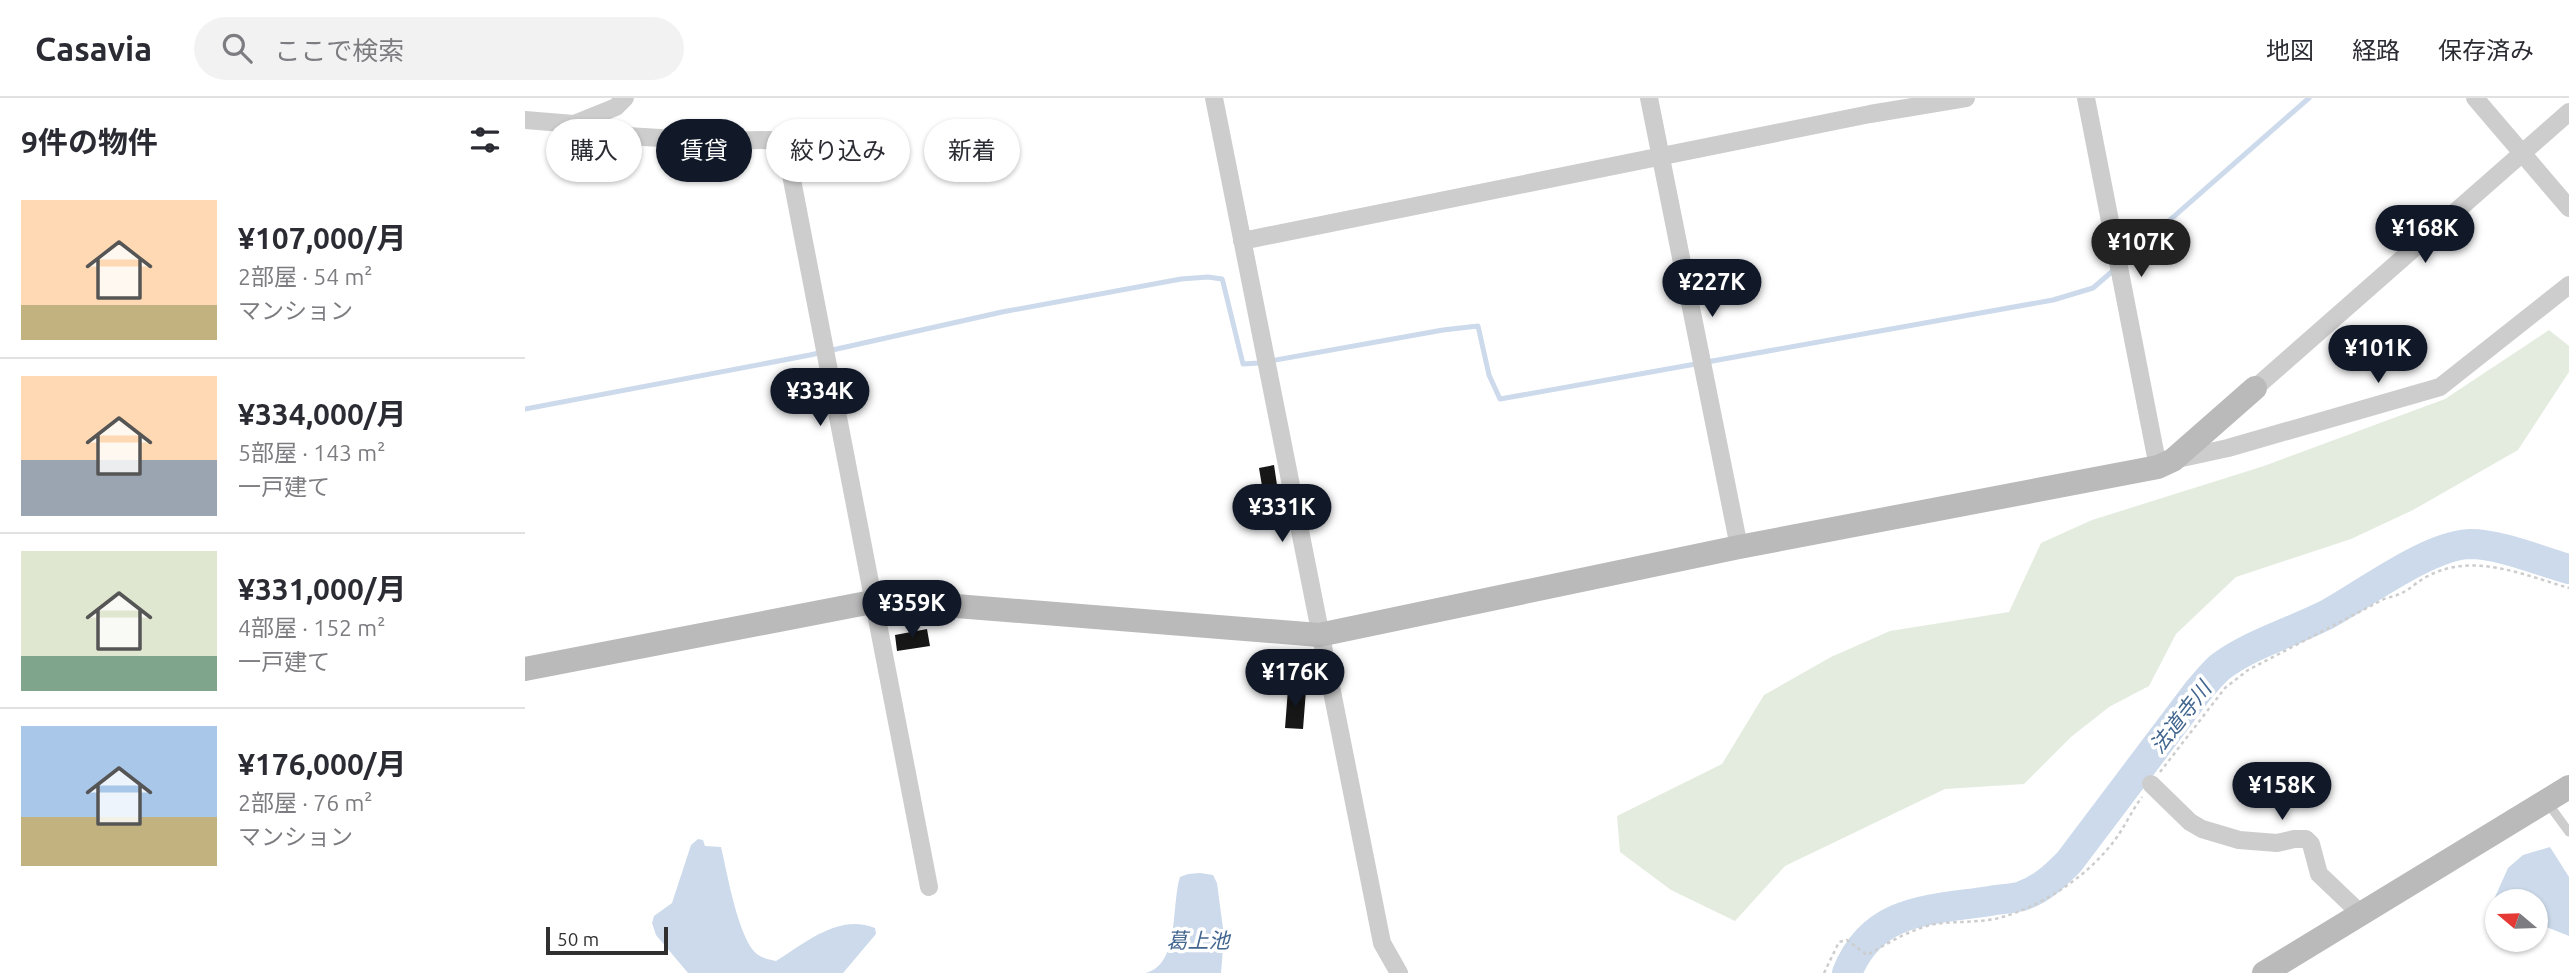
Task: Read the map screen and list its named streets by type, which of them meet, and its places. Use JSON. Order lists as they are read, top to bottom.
{
  "water": ["法道寺川", "葛上池"],
  "scale_bar": "50 m",
  "north": "left",
  "page": {
    "header": "Casavia",
    "search": "ここで検索",
    "nav": ["地図", "経路", "保存済み"],
    "heading": "9件の物件",
    "chip": [
      "購入",
      "賃貸",
      "絞り込み",
      "新着"
    ],
    "list": [
      {
        "name": "¥107,000/月",
        "note": "2部屋 · 54 m² · マンション"
      },
      {
        "name": "¥334,000/月",
        "note": "5部屋 · 143 m² · 一戸建て"
      },
      {
        "name": "¥331,000/月",
        "note": "4部屋 · 152 m² · 一戸建て"
      },
      {
        "name": "¥176,000/月",
        "note": "2部屋 · 76 m² · マンション"
      }
    ],
    "price": [
      "¥168K",
      "¥107K",
      "¥227K",
      "¥101K",
      "¥334K",
      "¥331K",
      "¥359K",
      "¥176K",
      "¥158K"
    ],
    "scale": "50 m"
  }
}
